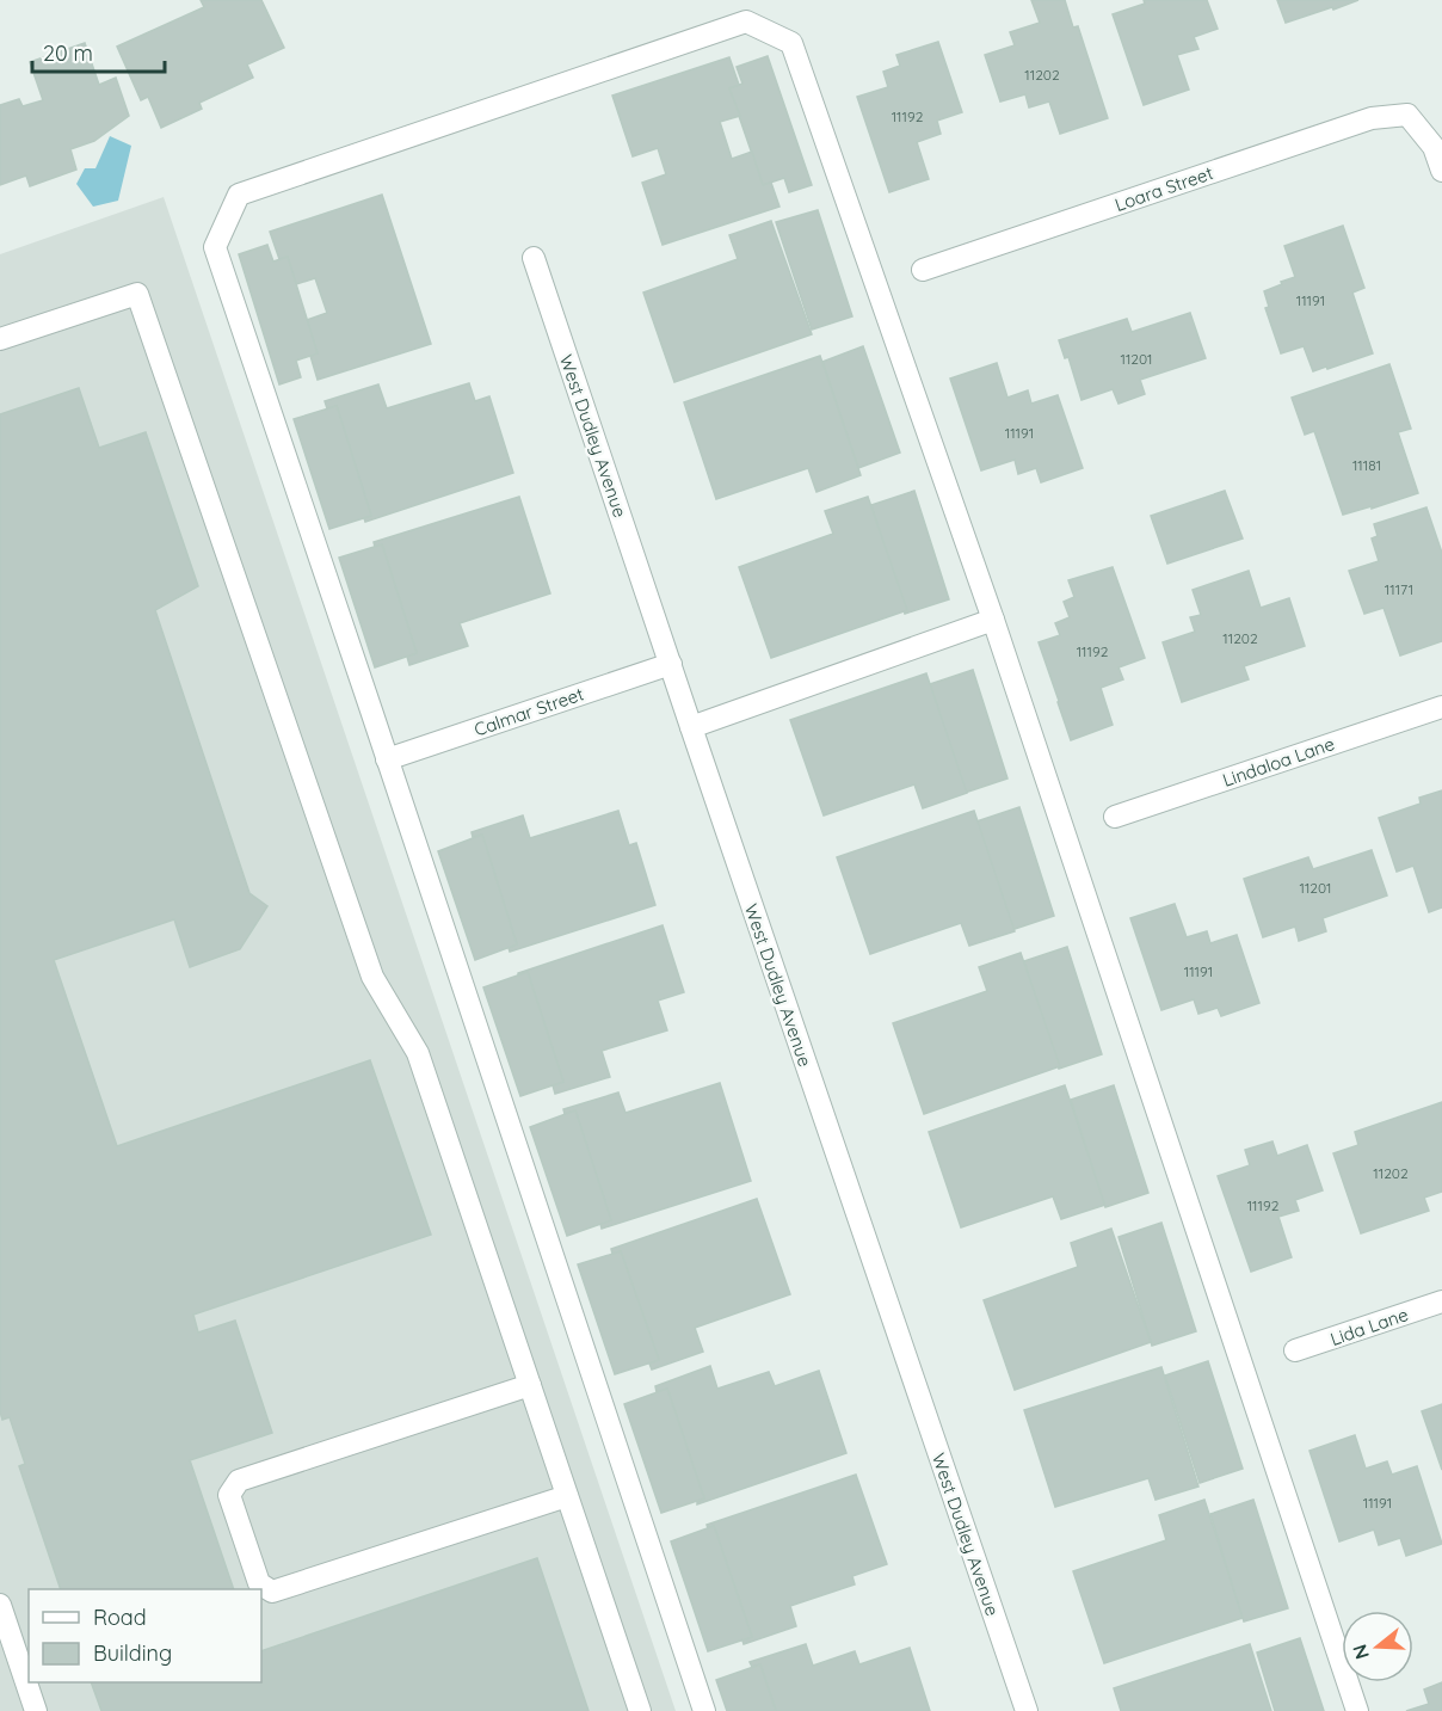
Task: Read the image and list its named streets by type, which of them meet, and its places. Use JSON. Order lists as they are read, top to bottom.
{
  "streets": {
    "street": [
      "Loara Street",
      "West Dudley Avenue",
      "Calmar Street",
      "Lindaloa Lane",
      "Lida Lane"
    ]
  },
  "crossings": [
    ["West Dudley Avenue", "Calmar Street"]
  ],
  "house_numbers": [
    "11202",
    "11192",
    "11191",
    "11201",
    "11191",
    "11181",
    "11171",
    "11202",
    "11192",
    "11201",
    "11191",
    "11202",
    "11192",
    "11191"
  ],
  "legend": ["Road", "Building"],
  "scale_bar": "20 m",
  "north": "left"
}
